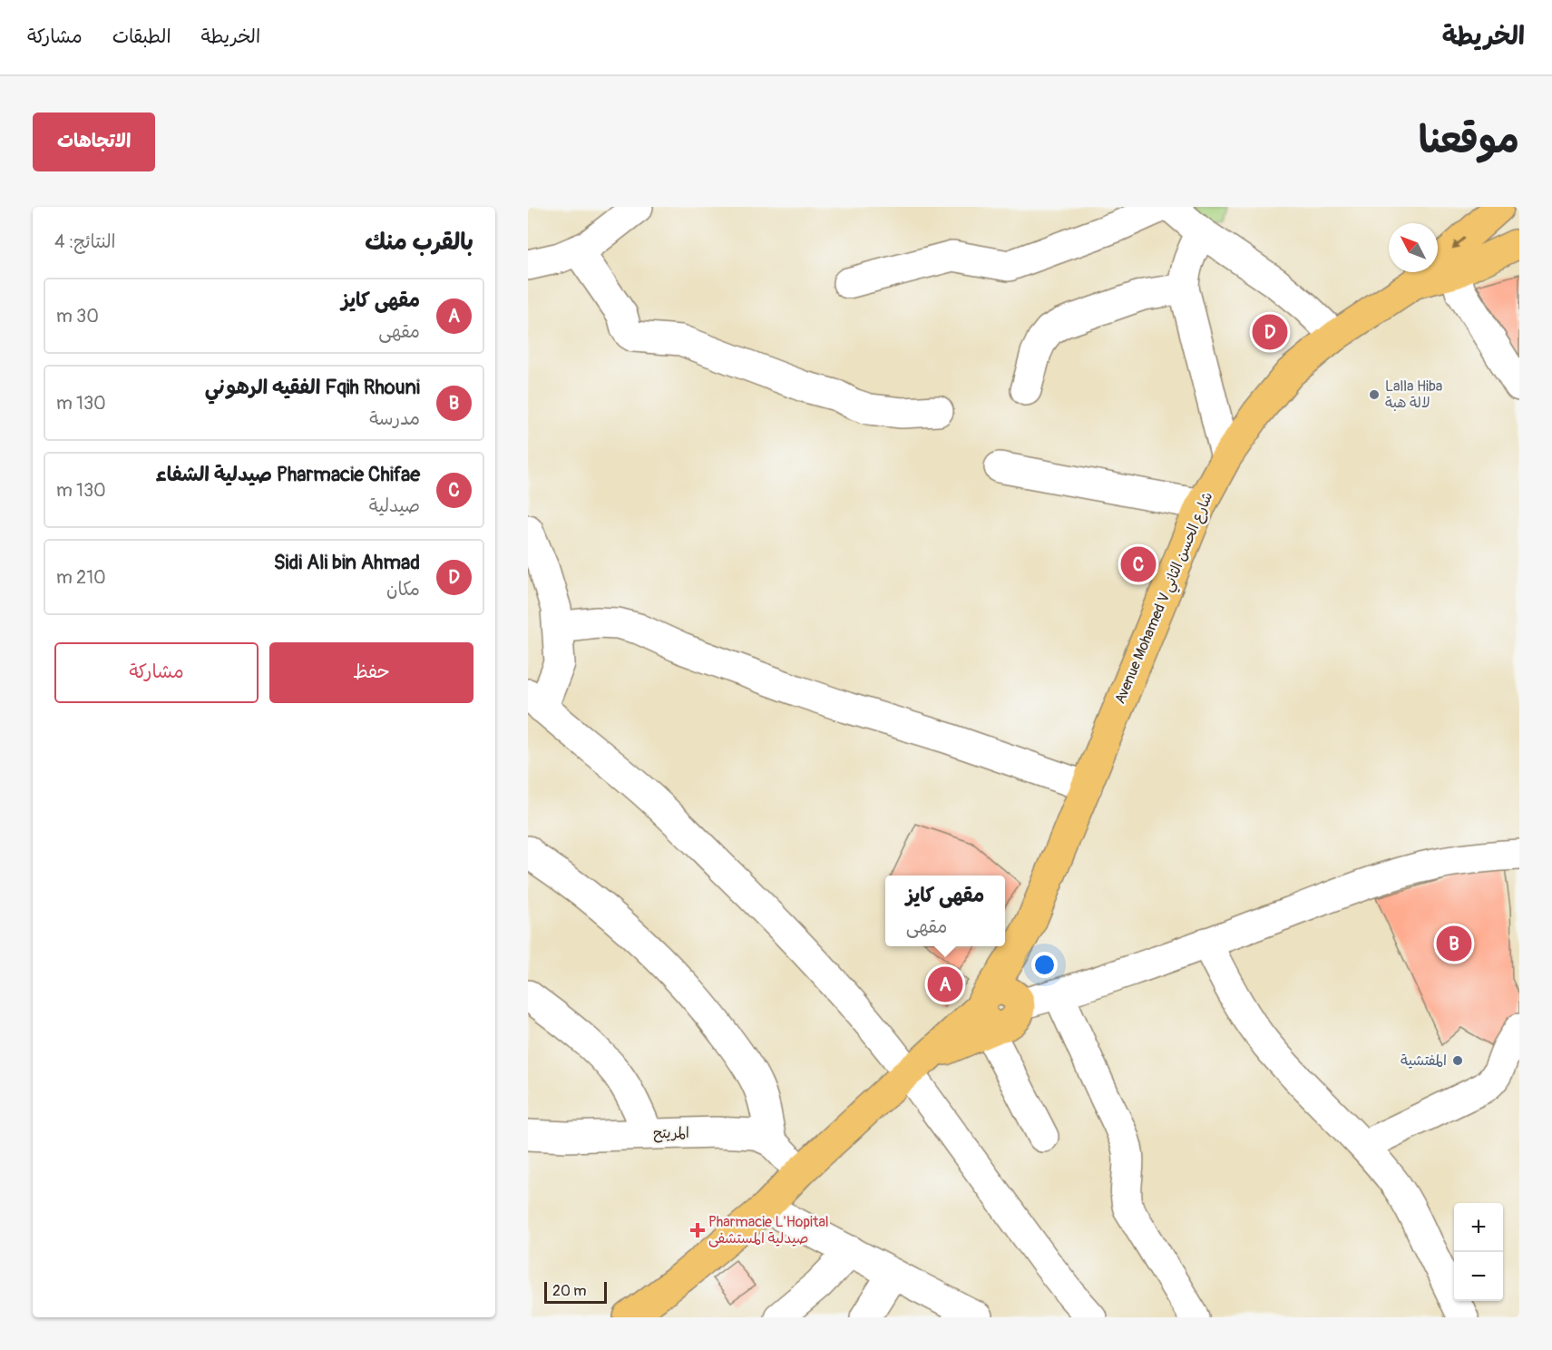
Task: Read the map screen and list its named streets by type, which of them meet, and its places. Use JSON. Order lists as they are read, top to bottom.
{
  "streets": {
    "main road": ["Avenue Mohamed V شارع الحسن الثاني"],
    "street": ["المريتح"]
  },
  "crossings": [
    ["Avenue Mohamed V شارع الحسن الثاني", "المريتح"]
  ],
  "places": {
    "other": ["Lalla Hiba لالة هبة", "المفتشية"],
    "health": ["Pharmacie L'Hopital صيدلية المستشفى"]
  },
  "scale_bar": "20 m",
  "north": "top left",
  "page": {
    "header": "الخريطة",
    "nav": ["الخريطة", "الطبقات", "مشاركة"],
    "title": "موقعنا",
    "buttons": [
      "الاتجاهات",
      ["حفظ", "مشاركة"]
    ],
    "heading": ["بالقرب منك", "النتائج: 4"],
    "list": [
      {
        "mark": "A",
        "name": "مقهى كايز",
        "note": "مقهى",
        "value": "30 m"
      },
      {
        "mark": "B",
        "name": "Fqih Rhouni الفقيه الرهوني",
        "note": "مدرسة",
        "value": "130 m"
      },
      {
        "mark": "C",
        "name": "Pharmacie Chifae صيدلية الشفاء",
        "note": "صيدلية",
        "value": "130 m"
      },
      {
        "mark": "D",
        "name": "Sidi Ali bin Ahmad",
        "note": "مكان",
        "value": "210 m"
      }
    ],
    "pins": [
      "D",
      "C",
      "B",
      "A"
    ],
    "popup": ["مقهى كايز", "مقهى"],
    "map_buttons": ["+", "−"],
    "scale": "20 m"
  }
}
